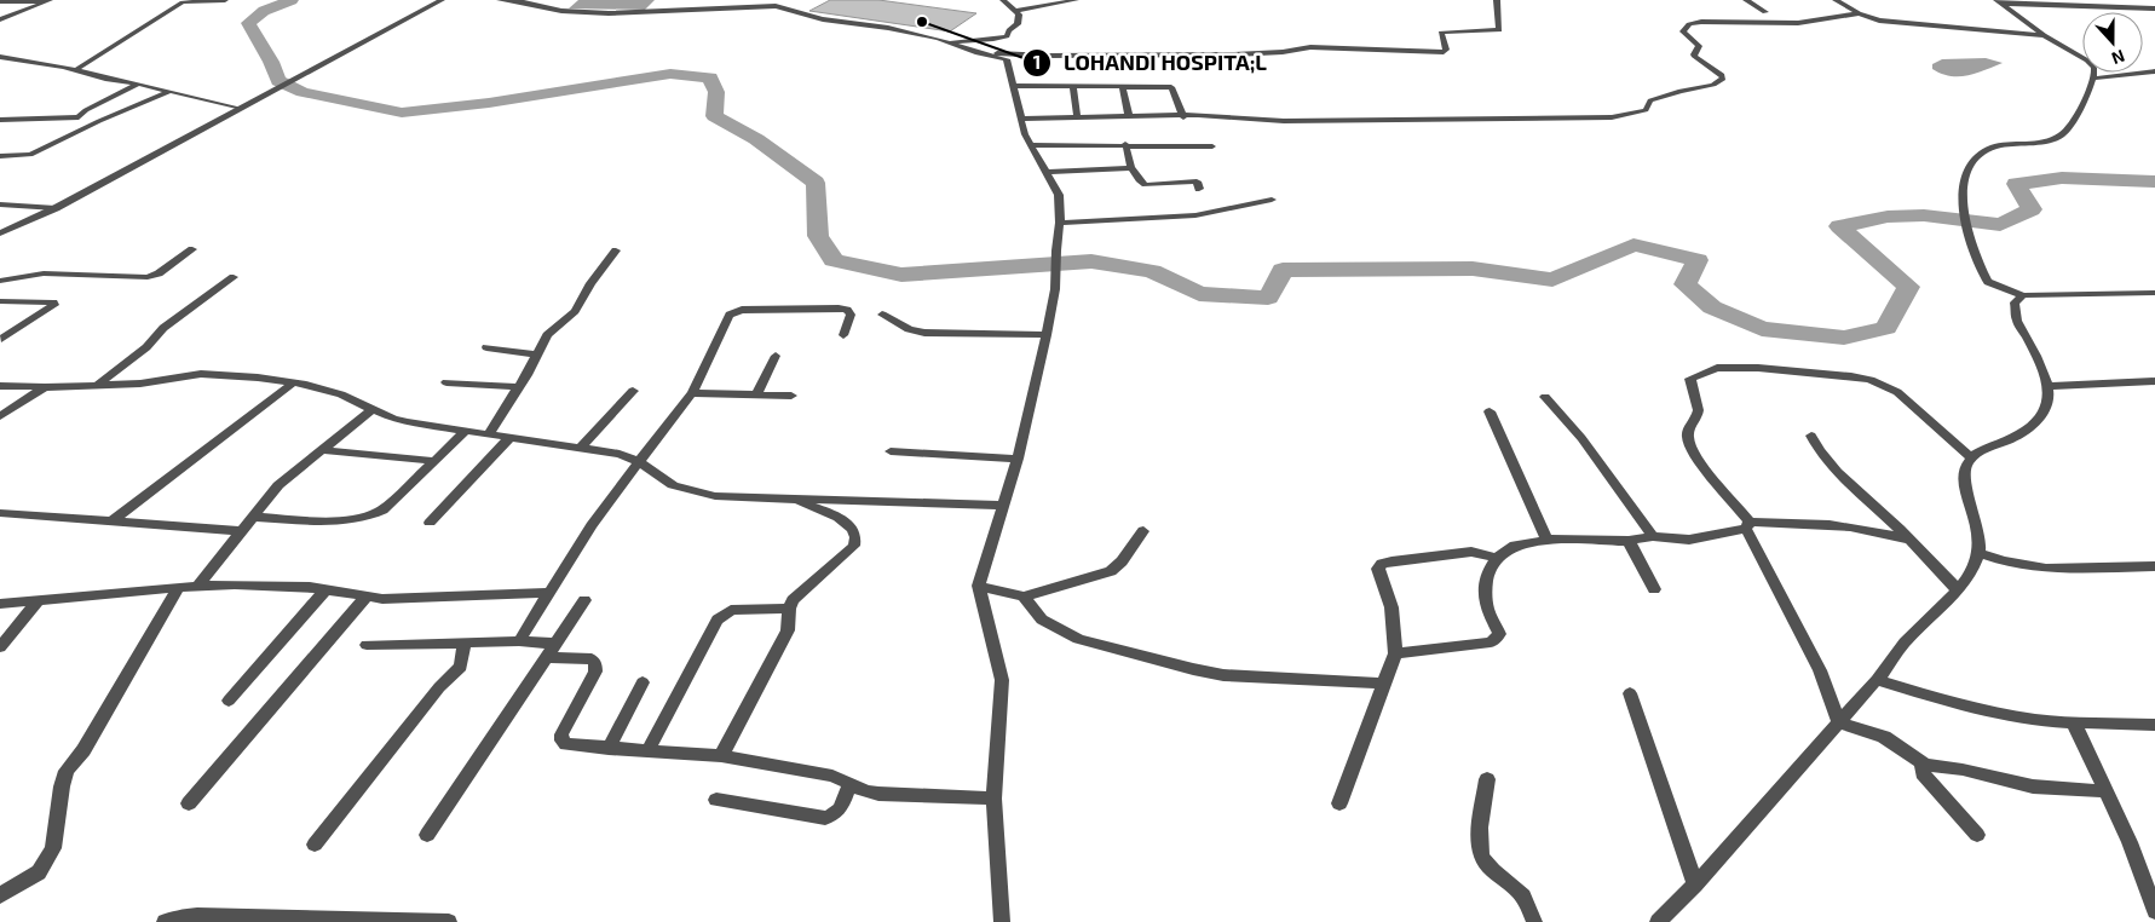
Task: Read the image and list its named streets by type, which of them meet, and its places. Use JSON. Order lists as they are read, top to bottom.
{
  "places": ["LOHANDI HOSPITA;L"],
  "north": "bottom"
}
